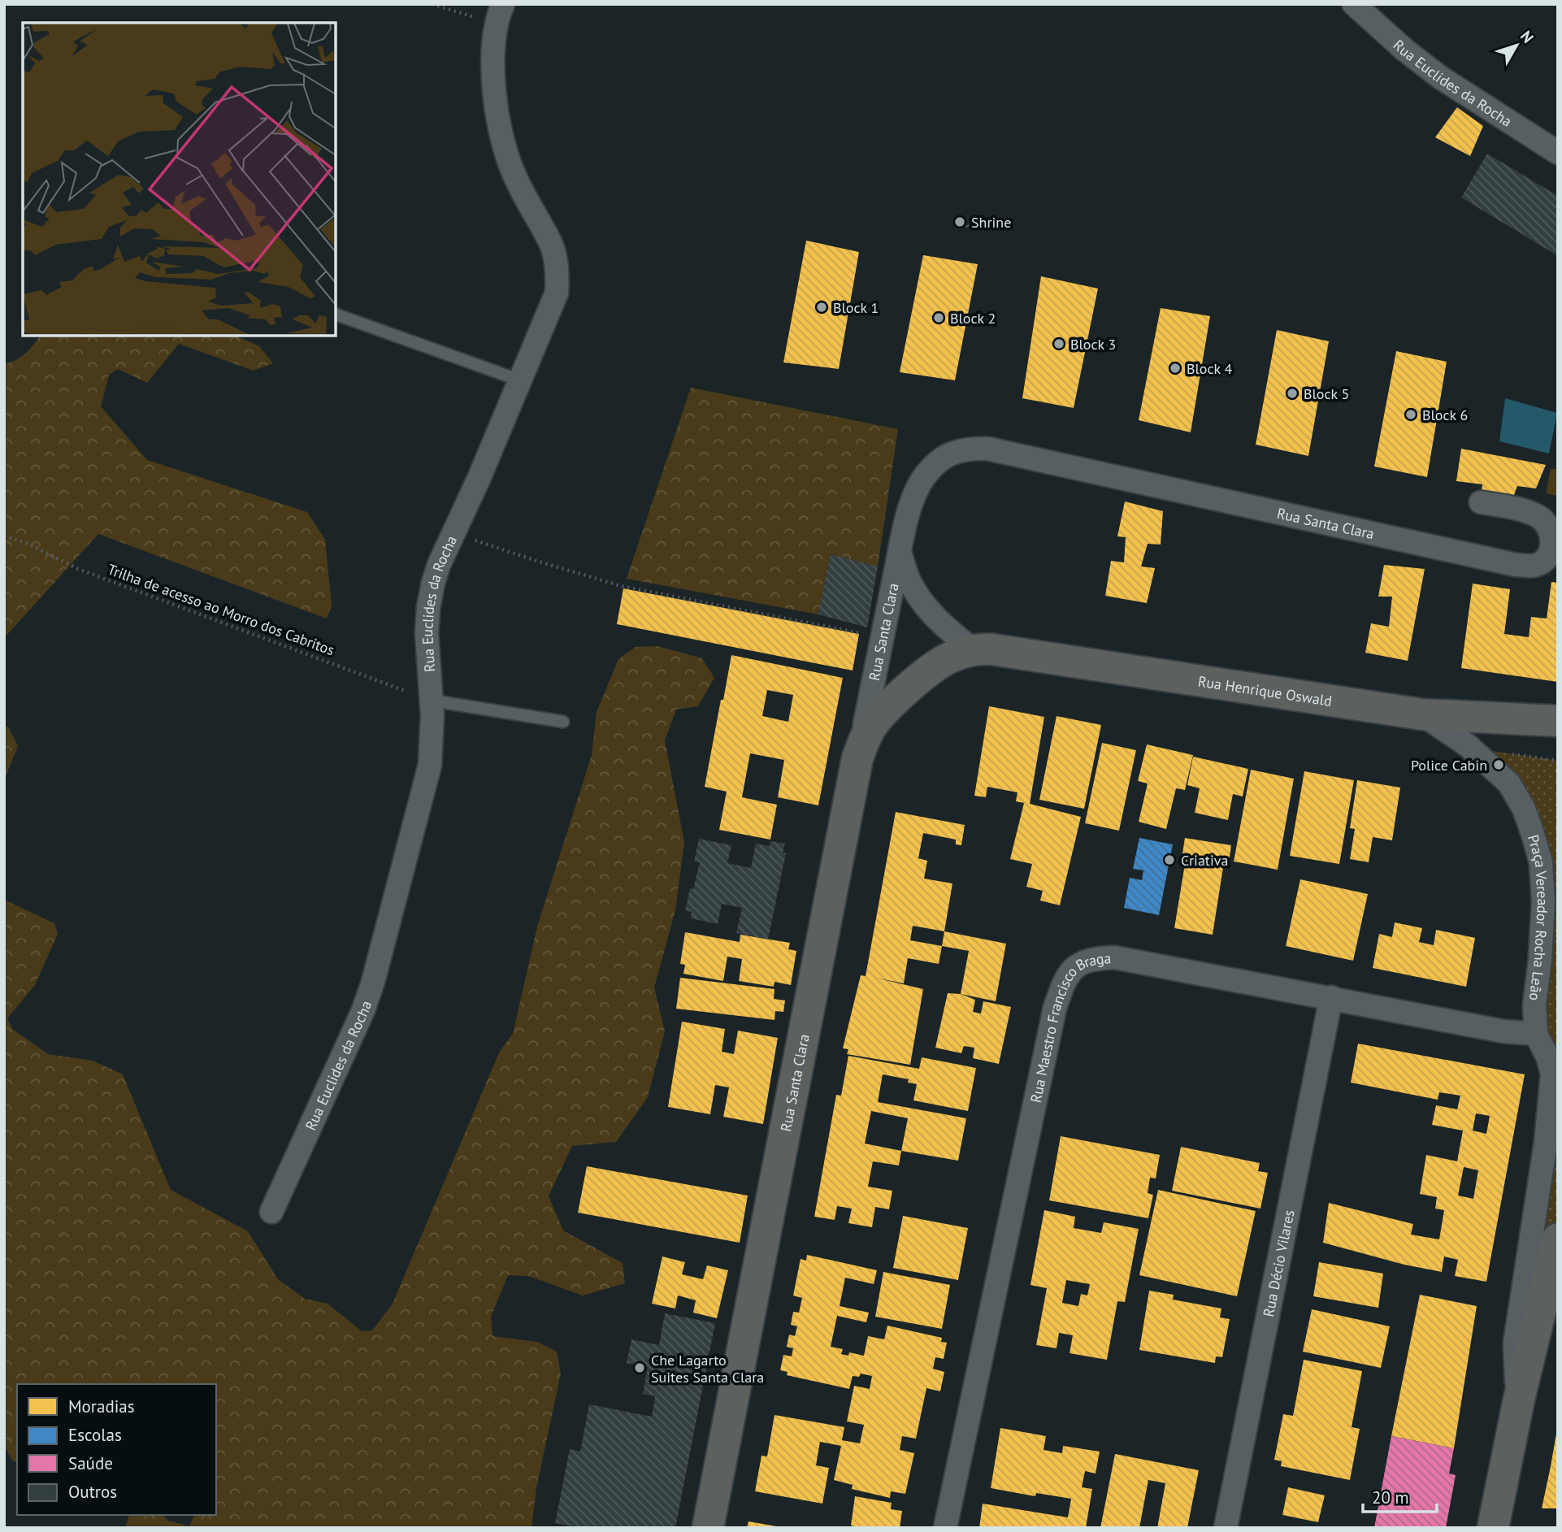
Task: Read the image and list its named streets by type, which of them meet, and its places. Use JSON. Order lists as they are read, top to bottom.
{
  "streets": {
    "main road": ["Rua Santa Clara", "Rua Henrique Oswald"],
    "street": [
      "Rua Euclides da Rocha",
      "Praça Vereador Rocha Leão",
      "Rua Maestro Francisco Braga",
      "Rua Décio Vilares"
    ],
    "path": ["Trilha de acesso ao Morro dos Cabritos"]
  },
  "crossings": [
    ["Rua Euclides da Rocha", "Trilha de acesso ao Morro dos Cabritos"],
    ["Rua Santa Clara", "Rua Henrique Oswald"],
    ["Rua Henrique Oswald", "Praça Vereador Rocha Leão"],
    ["Praça Vereador Rocha Leão", "Rua Maestro Francisco Braga"],
    ["Rua Maestro Francisco Braga", "Rua Décio Vilares"]
  ],
  "places": [
    "Shrine",
    "Block 1",
    "Block 2",
    "Block 3",
    "Block 4",
    "Block 5",
    "Block 6",
    "Police Cabin",
    "Criativa",
    "Che Lagarto Suites Santa Clara"
  ],
  "legend": [
    "Moradias",
    "Escolas",
    "Saúde",
    "Outros"
  ],
  "scale_bar": "20 m",
  "north": "top right"
}
